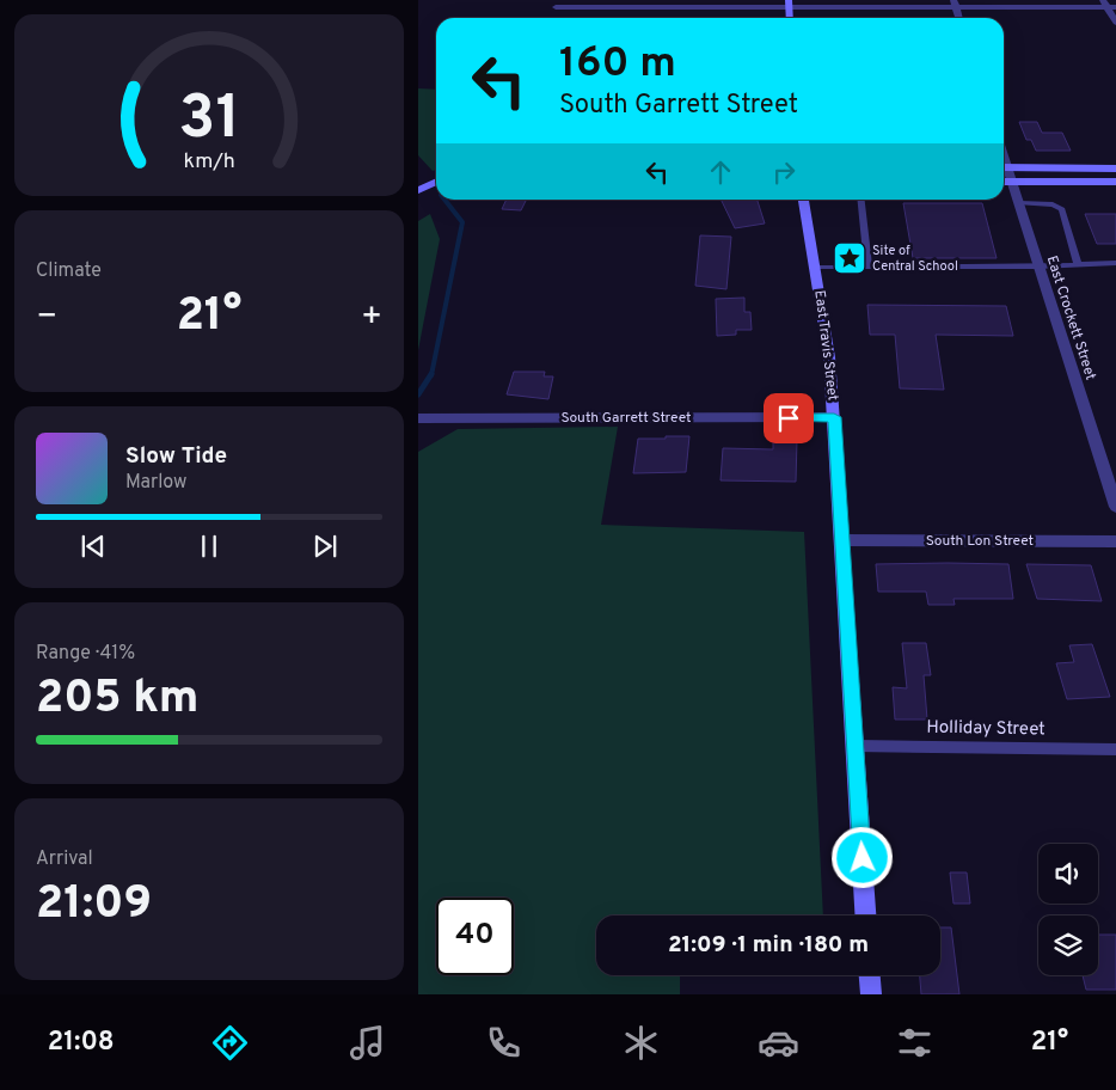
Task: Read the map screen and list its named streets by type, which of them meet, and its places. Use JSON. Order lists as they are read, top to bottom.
{
  "streets": {
    "street": [
      "East Crockett Street",
      "East Travis Street",
      "South Garrett Street",
      "South Lon Street"
    ],
    "lane": ["Holliday Street"]
  },
  "crossings": [
    ["East Travis Street", "South Garrett Street"],
    ["East Travis Street", "South Lon Street"],
    ["East Travis Street", "Holliday Street"]
  ],
  "places": {
    "place": ["Site of Central School"]
  },
  "page": {
    "turn": ["160 m", "South Garrett Street"],
    "tile": [
      "Climate",
      ["Range · 41%", "205 km"],
      ["Arrival", "21:09"]
    ],
    "heat": ["−", "21°", "+"],
    "song": ["Slow Tide", "Marlow"],
    "limit": "40",
    "trip": "21:09 · 1 min · 180 m",
    "tabs": ["21:08", "21°"],
    "gauge": ["31", "km/h"]
  }
}
